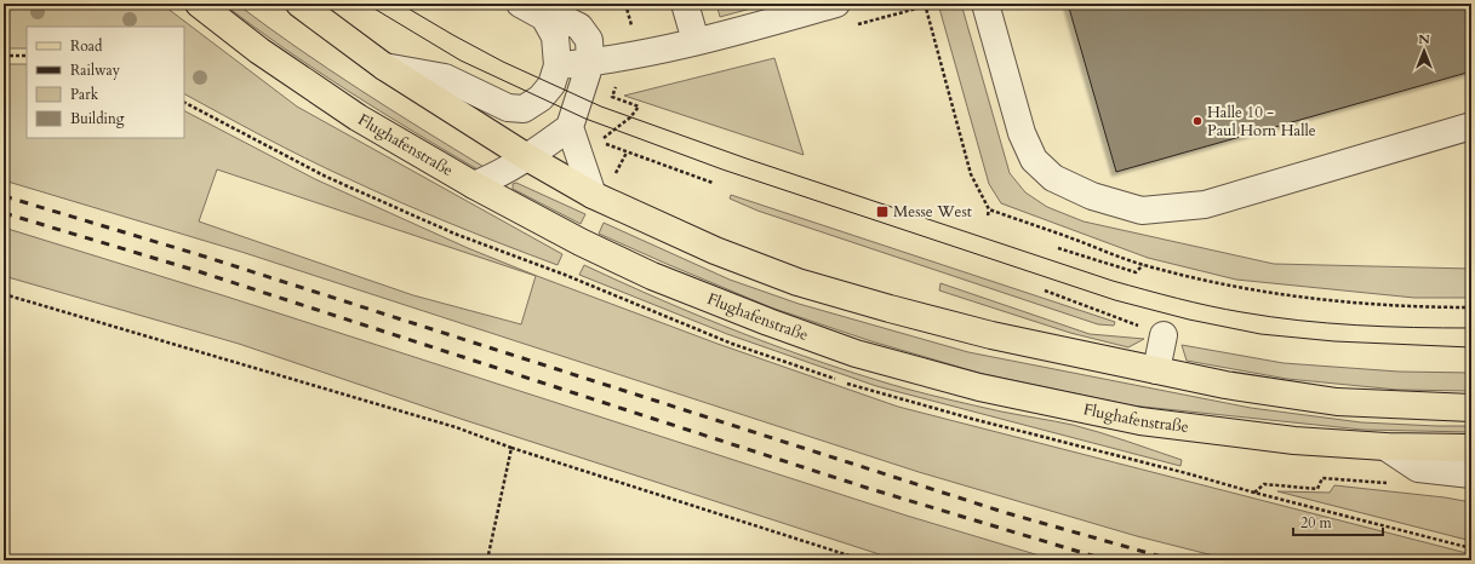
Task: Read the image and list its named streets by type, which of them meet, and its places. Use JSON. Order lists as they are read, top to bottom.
{
  "streets": {
    "main road": ["Flughafenstraße"]
  },
  "places": {
    "other": ["Halle 10 - Paul Horn Halle"],
    "transit": ["Messe West"]
  },
  "legend": [
    "Road",
    "Railway",
    "Park",
    "Building"
  ],
  "scale_bar": "20 m",
  "north": "top"
}
